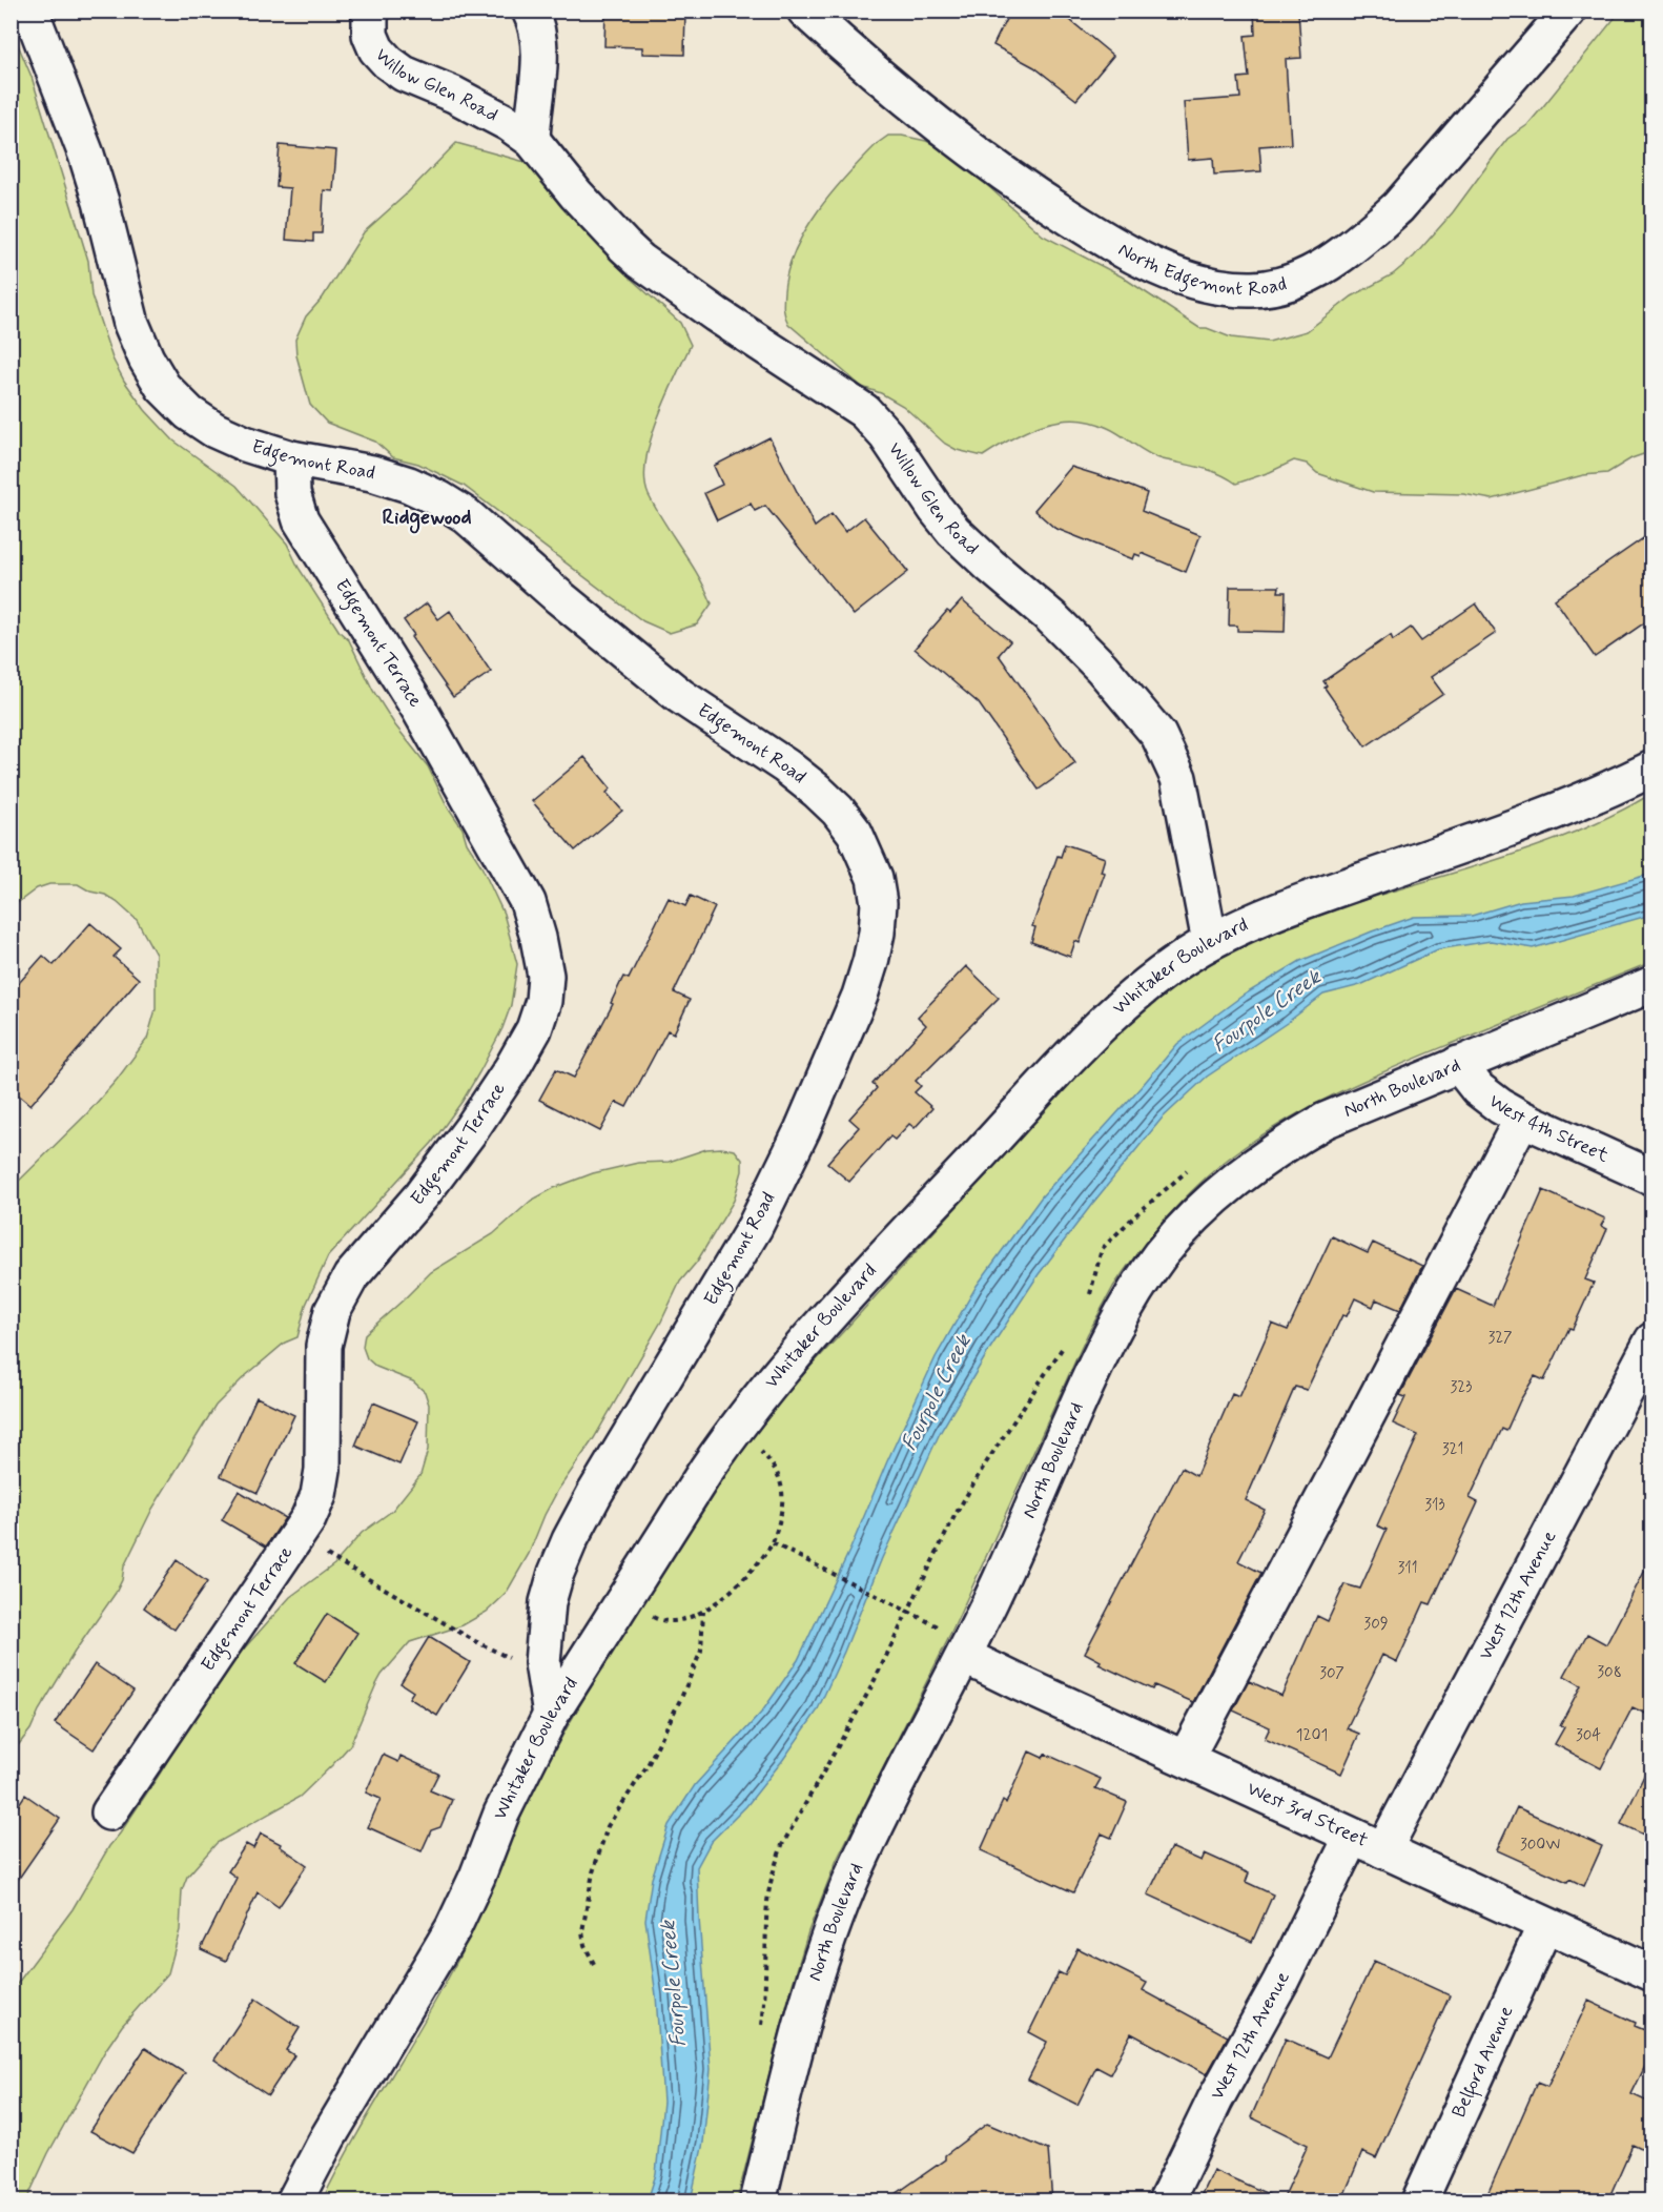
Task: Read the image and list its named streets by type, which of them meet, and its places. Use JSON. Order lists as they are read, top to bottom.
{
  "streets": {
    "street": [
      "Willow Glen Road",
      "North Edgemont Road",
      "Edgemont Road",
      "Edgemont Terrace",
      "Whitaker Boulevard",
      "North Boulevard",
      "West 4th Street",
      "West 12th Avenue",
      "West 3rd Street",
      "Belford Avenue"
    ]
  },
  "crossings": [
    ["Willow Glen Road", "Whitaker Boulevard"],
    ["Edgemont Road", "Edgemont Terrace"],
    ["Edgemont Road", "Whitaker Boulevard"],
    ["North Boulevard", "West 4th Street"],
    ["North Boulevard", "West 3rd Street"],
    ["West 12th Avenue", "West 3rd Street"],
    ["West 3rd Street", "Belford Avenue"]
  ],
  "districts": ["Ridgewood"],
  "water": ["Fourpole Creek"],
  "house_numbers": [
    "327",
    "323",
    "321",
    "313",
    "311",
    "309",
    "308",
    "307",
    "1201",
    "304",
    "300W"
  ]
}
